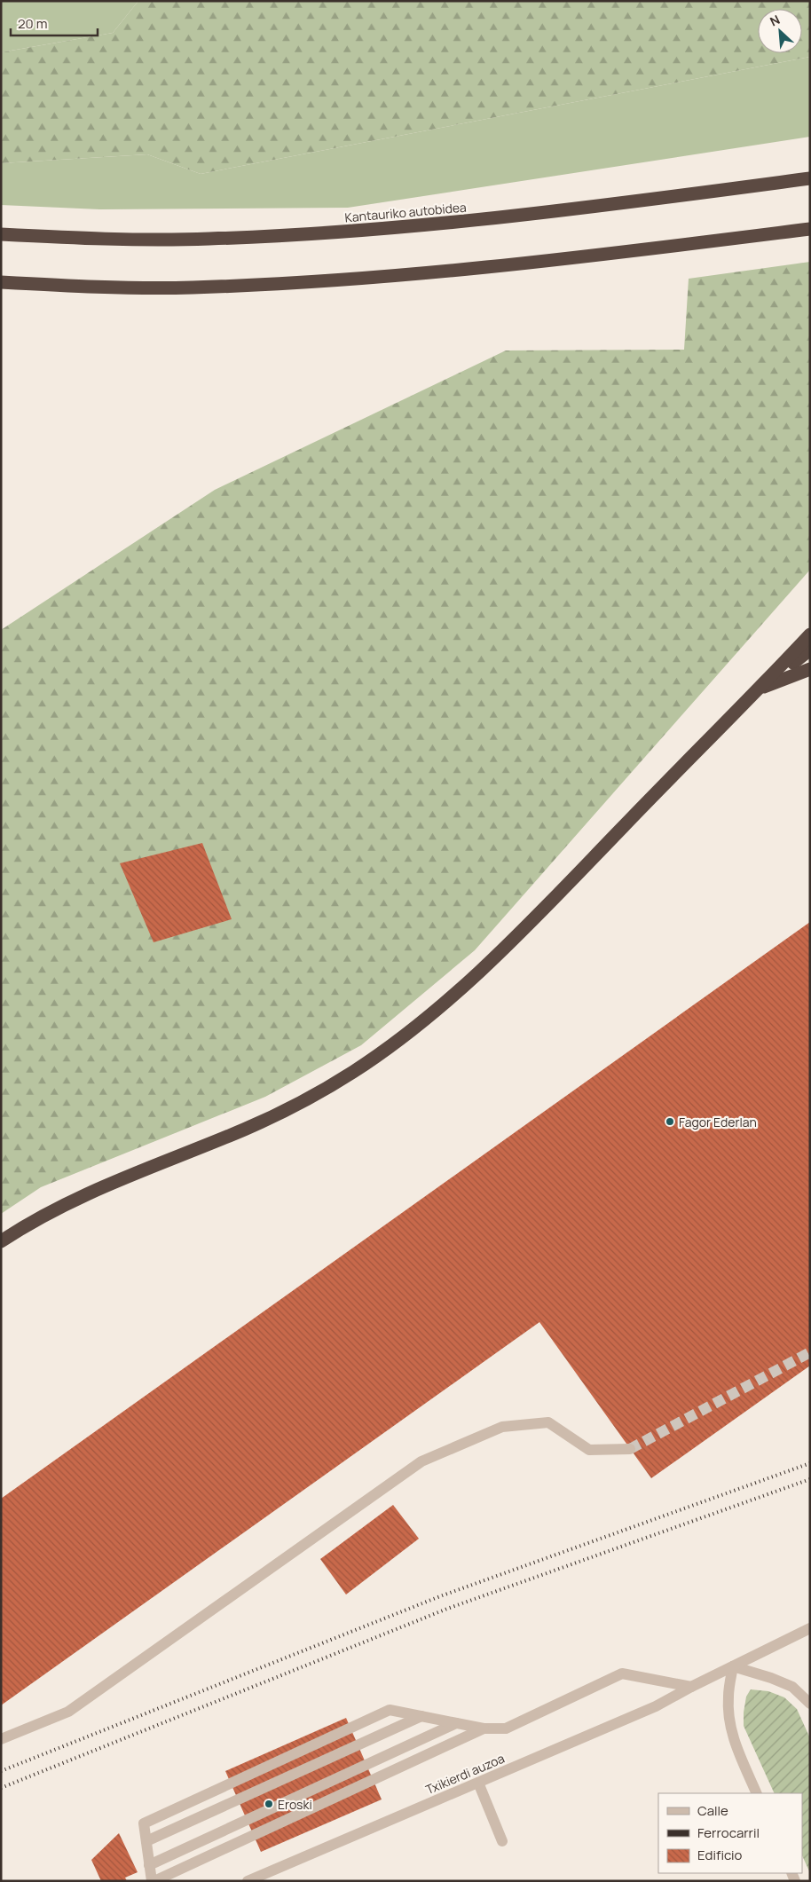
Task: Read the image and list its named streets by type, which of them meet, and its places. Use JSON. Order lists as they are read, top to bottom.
{
  "streets": {
    "highway": ["Kantauriko autobidea"],
    "street": ["Txikierdi auzoa"]
  },
  "places": ["Fagor Ederlan", "Eroski"],
  "legend": ["Calle", "Ferrocarril", "Edificio"],
  "scale_bar": "20 m",
  "north": "top left"
}
